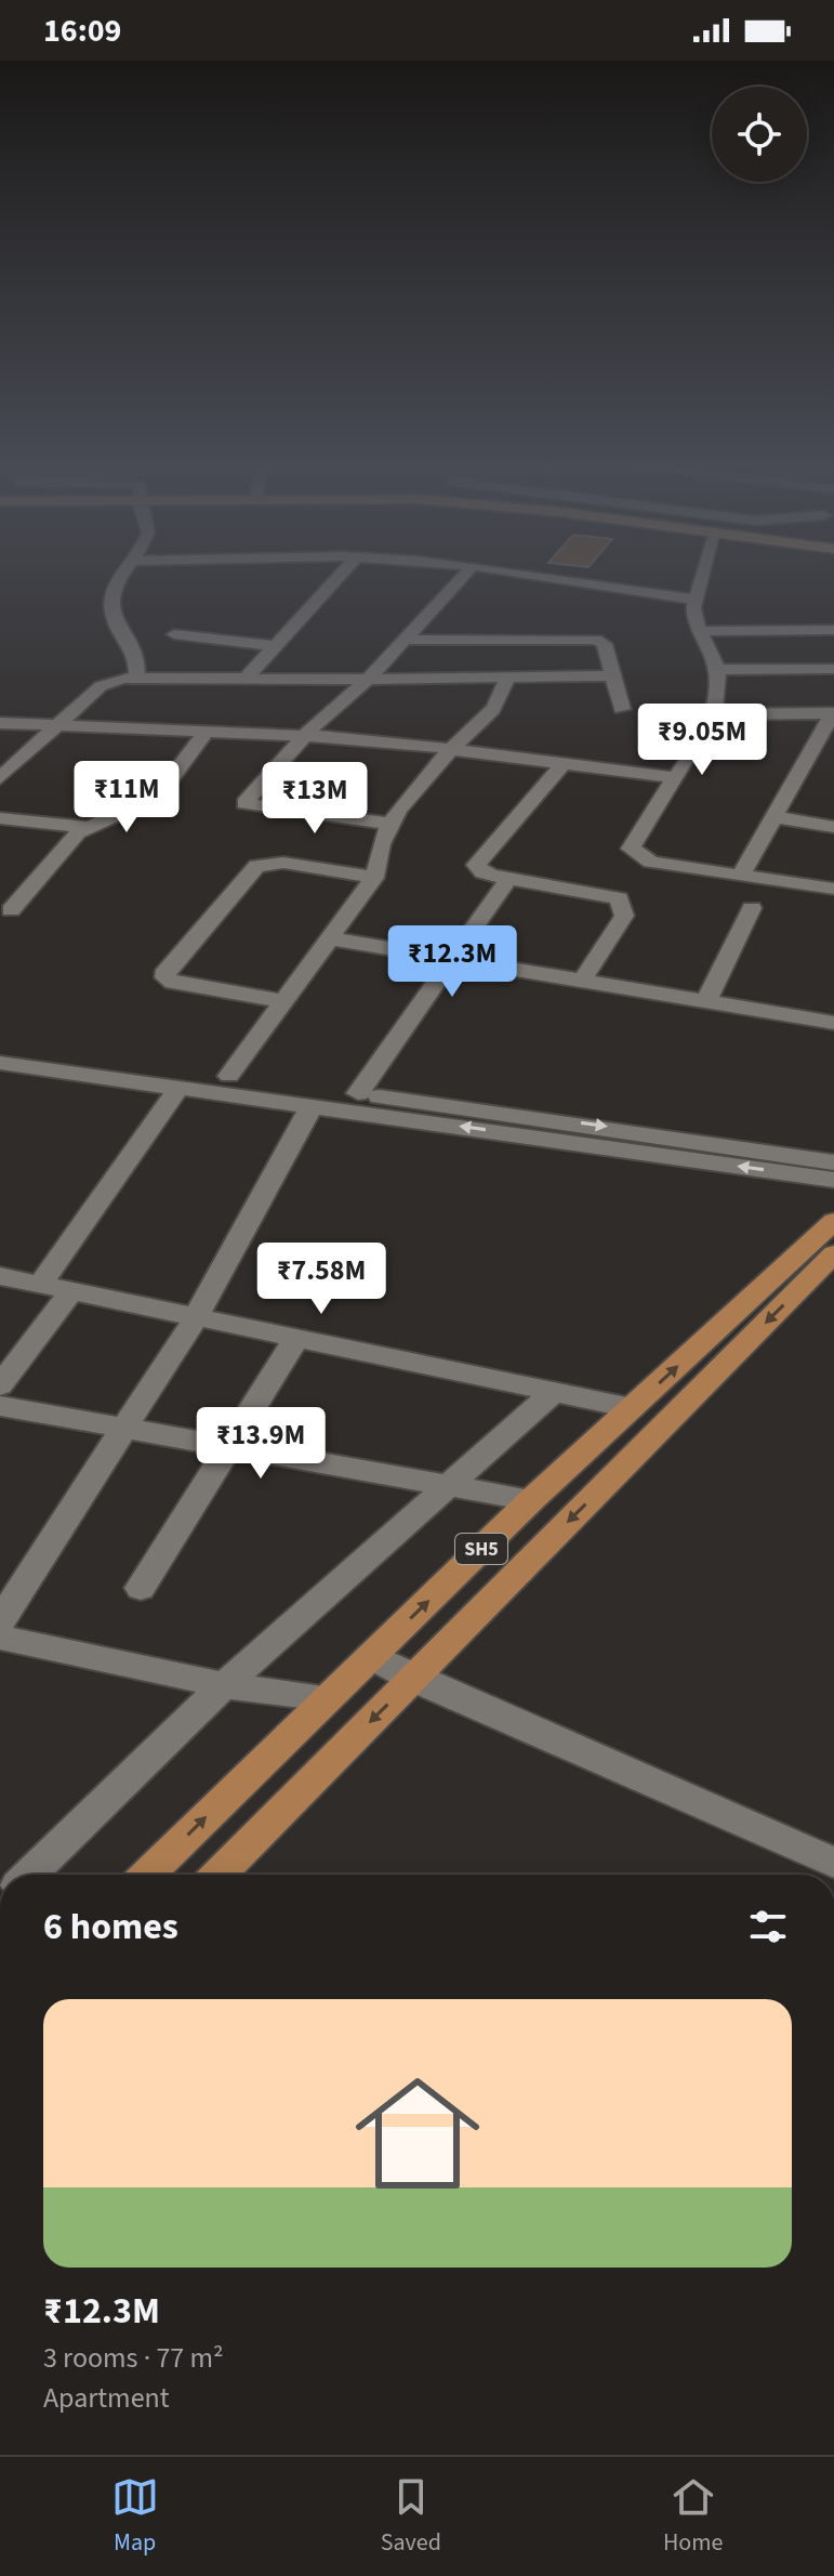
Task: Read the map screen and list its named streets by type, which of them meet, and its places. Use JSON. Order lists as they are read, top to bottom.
{
  "streets": {
    "main road": ["SH5"]
  },
  "page": {
    "status": "16:09",
    "price": [
      "₹9.05M",
      "₹11M",
      "₹13M",
      "₹12.3M",
      "₹7.58M",
      "₹13.9M"
    ],
    "heading": "6 homes",
    "list": [
      {
        "name": "₹12.3M",
        "note": "3 rooms · 77 m² · Apartment"
      }
    ],
    "tabs": ["Map", "Saved", "Home"]
  }
}
